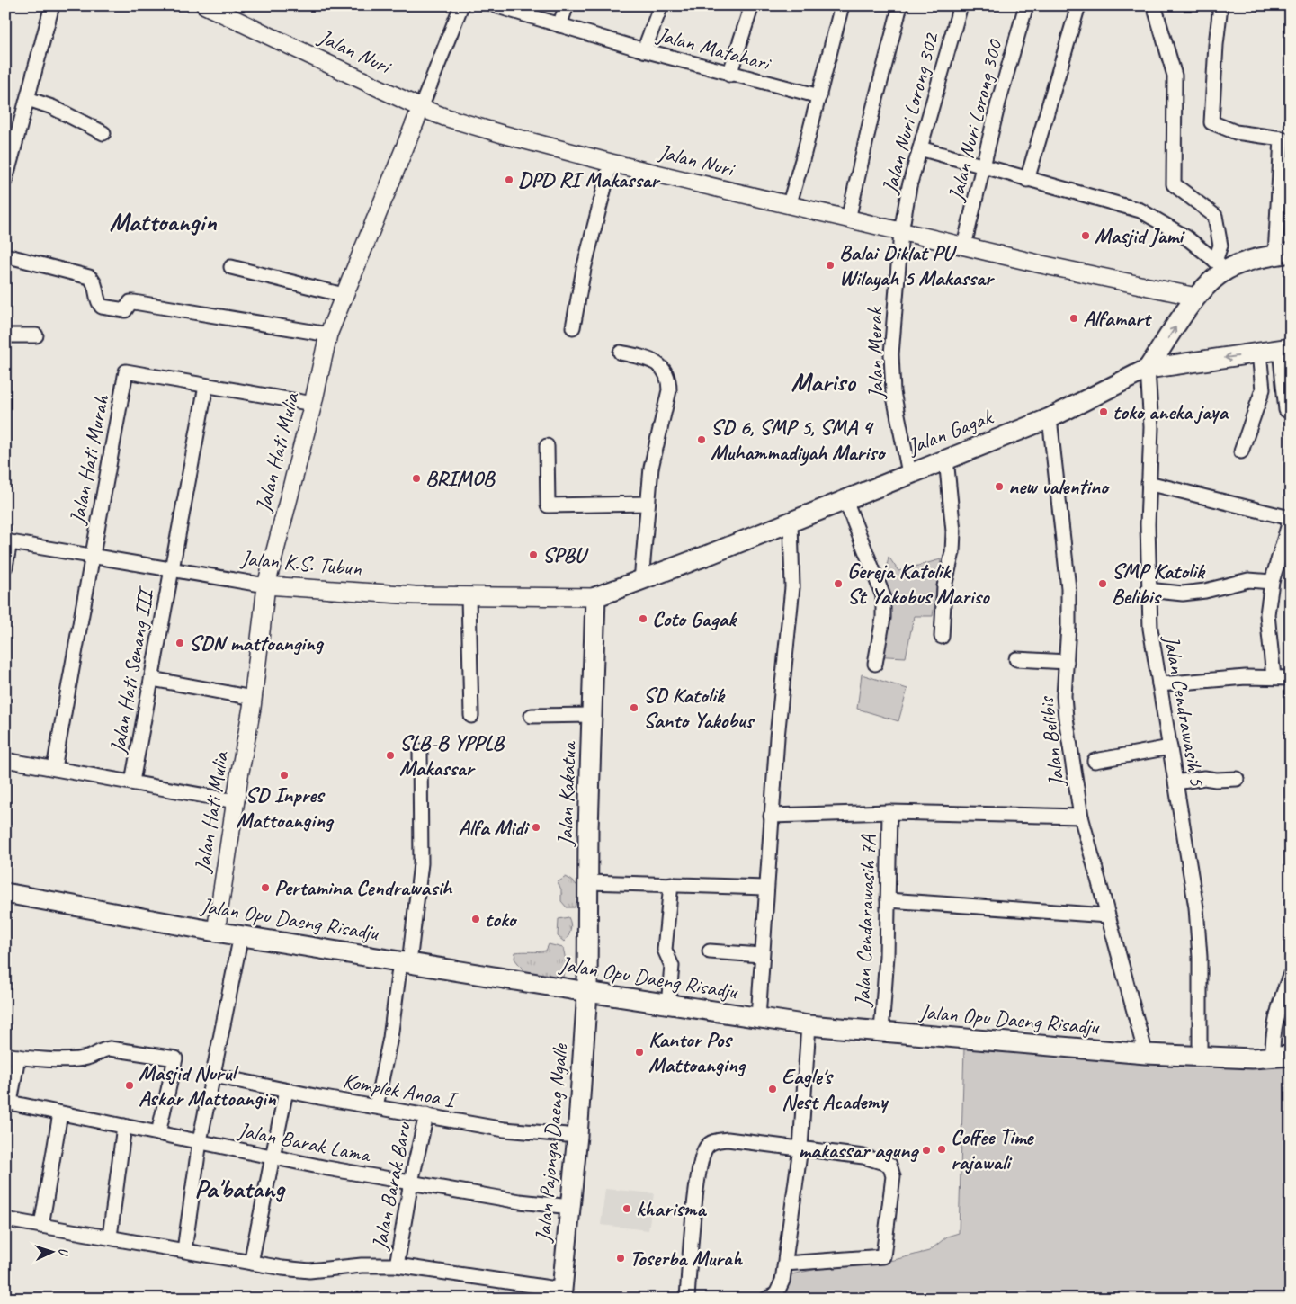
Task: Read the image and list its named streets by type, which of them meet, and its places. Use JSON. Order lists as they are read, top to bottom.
{
  "streets": {
    "main road": [
      "Jalan Gagak",
      "Jalan Kakatua",
      "Jalan Opu Daeng Risadju",
      "Jalan Pajonga Daeng Ngalle"
    ],
    "street": [
      "Jalan Matahari",
      "Jalan Nuri",
      "Jalan Nuri Lorong 302",
      "Jalan Nuri Lorong 300",
      "Jalan Merak",
      "Jalan Hati Mulia",
      "Jalan Hati Murah",
      "Jalan K.S. Tubun",
      "Jalan Hati Senang III",
      "Jalan Cendrawasih 5",
      "Jalan Belibis",
      "Jalan Cendarawasih 7A",
      "Komplek Anoa I",
      "Jalan Barak Lama",
      "Jalan Barak Baru"
    ]
  },
  "crossings": [
    ["Jalan Nuri", "Jalan Nuri Lorong 302"],
    ["Jalan Nuri", "Jalan Nuri Lorong 300"],
    ["Jalan Nuri", "Jalan Merak"],
    ["Jalan Nuri", "Jalan Hati Mulia"],
    ["Jalan Nuri Lorong 302", "Jalan Merak"],
    ["Jalan Merak", "Jalan Gagak"],
    ["Jalan Gagak", "Jalan K.S. Tubun"],
    ["Jalan Gagak", "Jalan Cendrawasih 5"],
    ["Jalan Gagak", "Jalan Belibis"],
    ["Jalan Gagak", "Jalan Kakatua"],
    ["Jalan Hati Mulia", "Jalan K.S. Tubun"],
    ["Jalan Hati Mulia", "Jalan Opu Daeng Risadju"],
    ["Jalan Hati Murah", "Jalan K.S. Tubun"],
    ["Jalan Hati Murah", "Jalan Hati Senang III"],
    ["Jalan K.S. Tubun", "Jalan Hati Senang III"],
    ["Jalan K.S. Tubun", "Jalan Kakatua"],
    ["Jalan Cendrawasih 5", "Jalan Opu Daeng Risadju"],
    ["Jalan Belibis", "Jalan Opu Daeng Risadju"],
    ["Jalan Belibis", "Jalan Cendarawasih 7A"],
    ["Jalan Kakatua", "Jalan Opu Daeng Risadju"],
    ["Jalan Kakatua", "Jalan Pajonga Daeng Ngalle"],
    ["Jalan Opu Daeng Risadju", "Jalan Cendarawasih 7A"],
    ["Jalan Opu Daeng Risadju", "Jalan Pajonga Daeng Ngalle"],
    ["Komplek Anoa I", "Jalan Pajonga Daeng Ngalle"],
    ["Komplek Anoa I", "Jalan Barak Baru"],
    ["Jalan Barak Lama", "Jalan Pajonga Daeng Ngalle"],
    ["Jalan Barak Lama", "Jalan Barak Baru"]
  ],
  "districts": ["Mattoangin", "Mariso", "Pa'batang"],
  "places": [
    "DPD RI Makassar",
    "Masjid Jami",
    "Balai Diklat PU Wilayah 5 Makassar",
    "Alfamart",
    "toko aneka jaya",
    "SD 6, SMP 5, SMA 4 Muhammadiyah Mariso",
    "BRIMOB",
    "new valentino",
    "SPBU",
    "Gereja Katolik St Yakobus Mariso",
    "SMP Katolik Belibis",
    "Coto Gagak",
    "SDN mattoanging",
    "SD Katolik Santo Yakobus",
    "SLB-B YPPLB Makassar",
    "SD Inpres Mattoanging",
    "Alfa Midi",
    "Pertamina Cendrawasih",
    "toko",
    "Kantor Pos Mattoanging",
    "Masjid Nurul Askar Mattoangin",
    "Eagle's Nest Academy",
    "Coffee Time rajawali",
    "makassar agung",
    "kharisma",
    "Toserba Murah"
  ],
  "north": "right"
}
